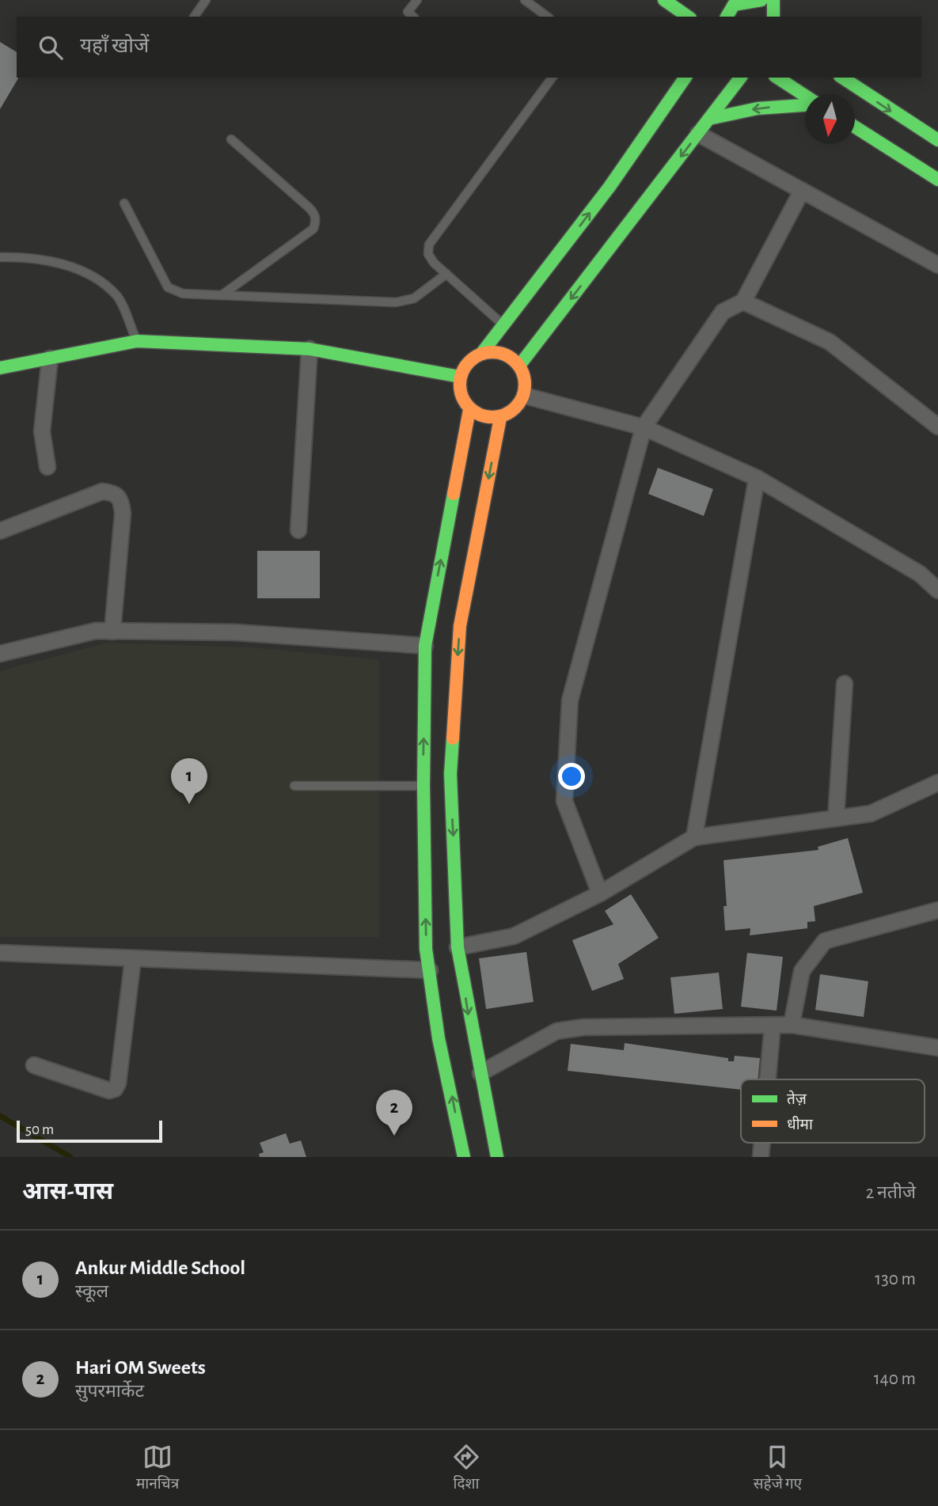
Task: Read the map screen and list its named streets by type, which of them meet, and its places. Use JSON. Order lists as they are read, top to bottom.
{
  "legend": ["तेज़", "धीमा"],
  "scale_bar": "50 m",
  "north": "bottom",
  "page": {
    "search": "यहाँ खोजें",
    "pins": ["1", "2"],
    "scale": "50 m",
    "heading": ["आस-पास", "2 नतीजे"],
    "list": [
      {
        "mark": "1",
        "name": "Ankur Middle School",
        "note": "स्कूल",
        "value": "130 m"
      },
      {
        "mark": "2",
        "name": "Hari OM Sweets",
        "note": "सुपरमार्केट",
        "value": "140 m"
      }
    ],
    "nav": ["मानचित्र", "दिशा", "सहेजे गए"]
  }
}
